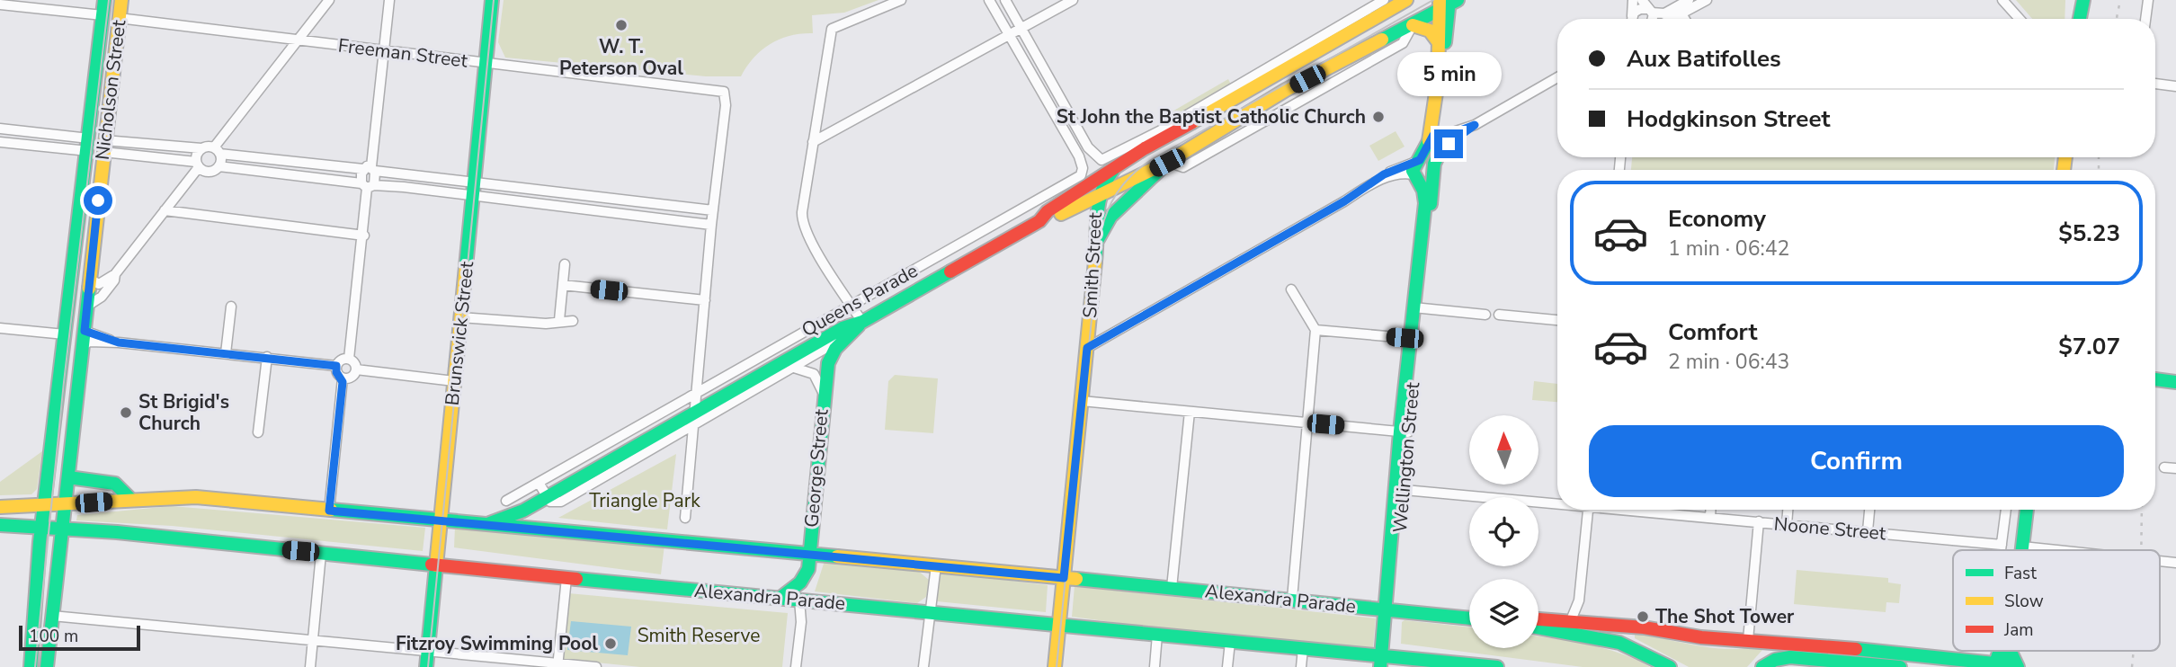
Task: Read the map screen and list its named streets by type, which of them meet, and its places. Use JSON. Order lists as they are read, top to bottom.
{
  "streets": {
    "main road": [
      "Nicholson Street",
      "Smith Street",
      "Queens Parade",
      "Brunswick Street",
      "Wellington Street",
      "George Street",
      "Alexandra Parade"
    ],
    "street": ["Freeman Street", "Noone Street"]
  },
  "crossings": [
    ["Freeman Street", "Nicholson Street"],
    ["Freeman Street", "Brunswick Street"],
    ["Nicholson Street", "Alexandra Parade"],
    ["Smith Street", "Queens Parade"],
    ["Smith Street", "Alexandra Parade"],
    ["Queens Parade", "George Street"],
    ["Queens Parade", "Alexandra Parade"],
    ["Brunswick Street", "Alexandra Parade"],
    ["Wellington Street", "Noone Street"],
    ["Wellington Street", "Alexandra Parade"],
    ["George Street", "Alexandra Parade"]
  ],
  "parks": ["Triangle Park", "Smith Reserve"],
  "places": [
    "W. T. Peterson Oval",
    "St John the Baptist Catholic Church",
    "St Brigid's Church",
    "The Shot Tower",
    "Fitzroy Swimming Pool"
  ],
  "legend": ["Fast", "Slow", "Jam"],
  "scale_bar": "100 m",
  "north": "top",
  "page": {
    "banner": ["Aux Batifolles", "Hodgkinson Street"],
    "bubble": "5 min",
    "list": [
      {
        "name": "Economy",
        "note": "1 min · 06:42",
        "value": "$5.23"
      },
      {
        "name": "Comfort",
        "note": "2 min · 06:43",
        "value": "$7.07"
      }
    ],
    "buttons": "Confirm",
    "scale": "100 m"
  }
}
